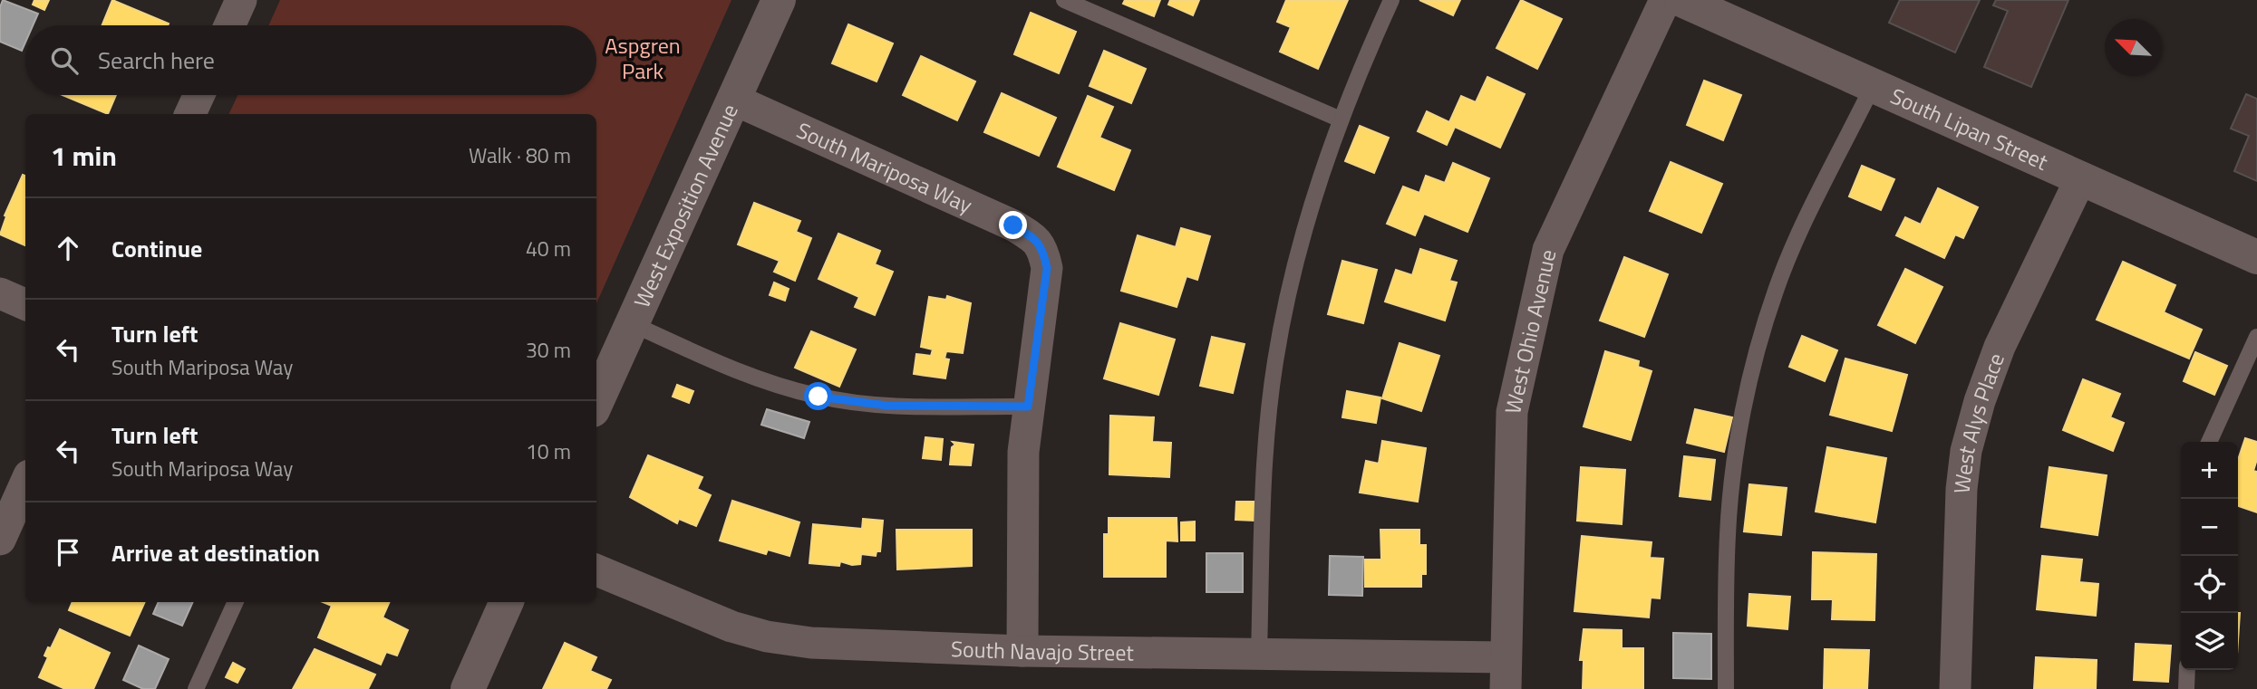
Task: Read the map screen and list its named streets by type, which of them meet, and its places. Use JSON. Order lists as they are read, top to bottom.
{
  "streets": {
    "street": [
      "South Lipan Street",
      "South Mariposa Way",
      "West Exposition Avenue",
      "West Ohio Avenue",
      "West Alys Place",
      "South Navajo Street"
    ]
  },
  "crossings": [
    ["South Lipan Street", "West Alys Place"],
    ["South Mariposa Way", "West Exposition Avenue"],
    ["South Mariposa Way", "South Navajo Street"],
    ["West Ohio Avenue", "South Navajo Street"]
  ],
  "parks": ["Aspgren Park"],
  "north": "top left",
  "page": {
    "search": "Search here",
    "heading": ["1 min", "Walk · 80 m"],
    "list": [
      ["Continue", "40 m"],
      ["Turn left", "South Mariposa Way", "30 m"],
      ["Turn left", "South Mariposa Way", "10 m"],
      "Arrive at destination"
    ],
    "map_buttons": ["+", "−"]
  }
}
